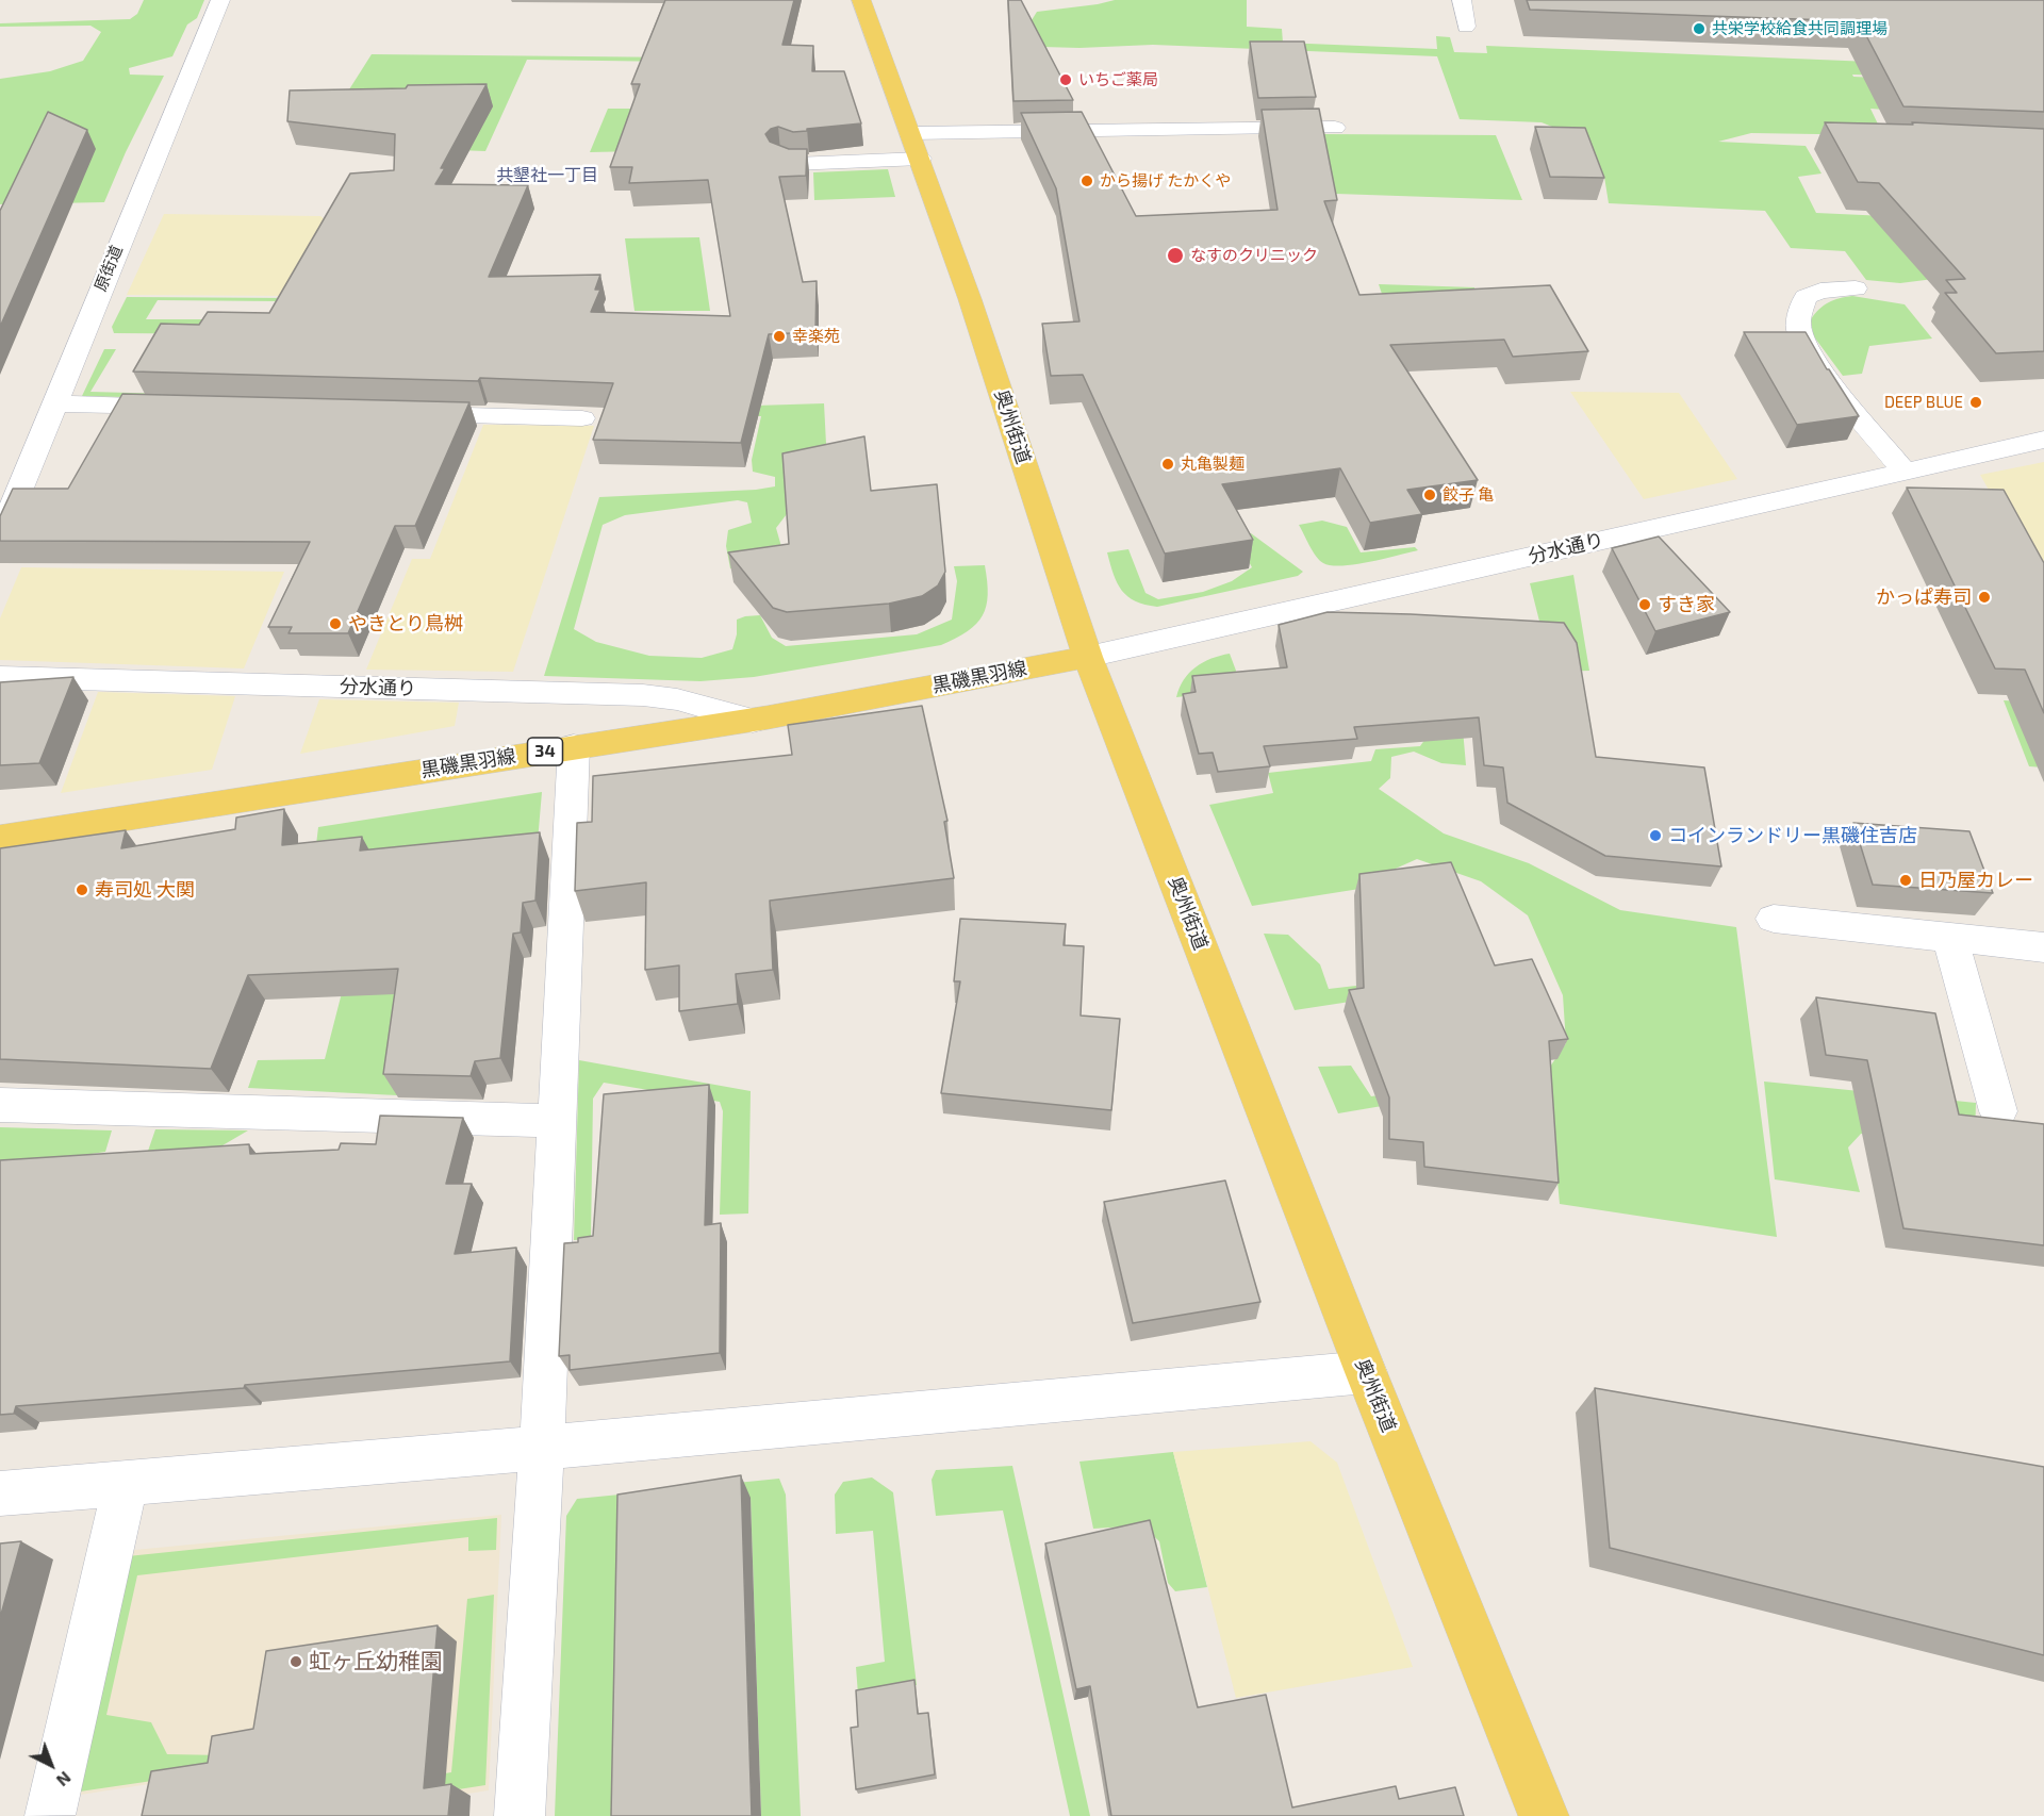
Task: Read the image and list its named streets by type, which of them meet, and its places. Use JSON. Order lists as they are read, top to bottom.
{
  "streets": {
    "main road": ["奥州街道", "黒磯黒羽線", "34"],
    "street": ["原街道", "分水通り"]
  },
  "crossings": [
    ["奥州街道", "分水通り"],
    ["奥州街道", "黒磯黒羽線"],
    ["分水通り", "黒磯黒羽線"]
  ],
  "districts": ["共墾社一丁目"],
  "places": [
    "共栄学校給食共同調理場",
    "いちご薬局",
    "から揚げ たかくや",
    "なすのクリニック",
    "幸楽苑",
    "DEEP BLUE",
    "丸亀製麺",
    "餃子 亀",
    "かっぱ寿司",
    "すき家",
    "やきとり鳥桝",
    "コインランドリー黒磯住吉店",
    "日乃屋カレー",
    "寿司処 大関",
    "虹ヶ丘幼稚園"
  ],
  "north": "bottom right"
}
